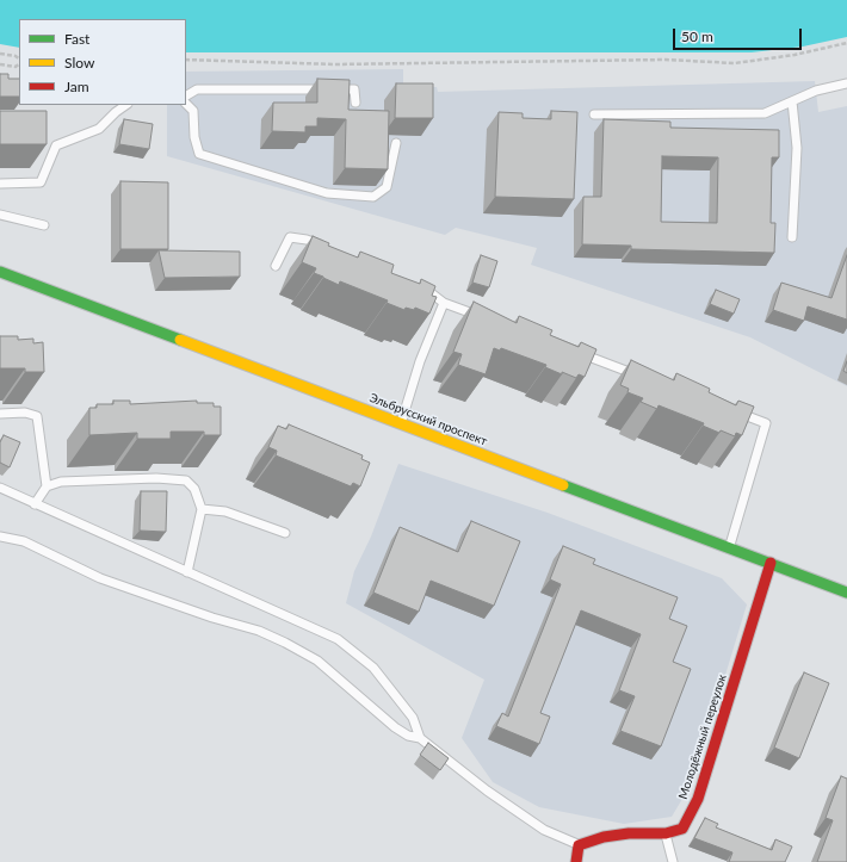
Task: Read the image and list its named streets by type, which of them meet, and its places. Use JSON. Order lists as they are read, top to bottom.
{
  "streets": {
    "main road": ["Эльбрусский проспект", "Молодёжный переулок"]
  },
  "crossings": [
    ["Эльбрусский проспект", "Молодёжный переулок"]
  ],
  "legend": ["Fast", "Slow", "Jam"],
  "scale_bar": "50 m"
}
